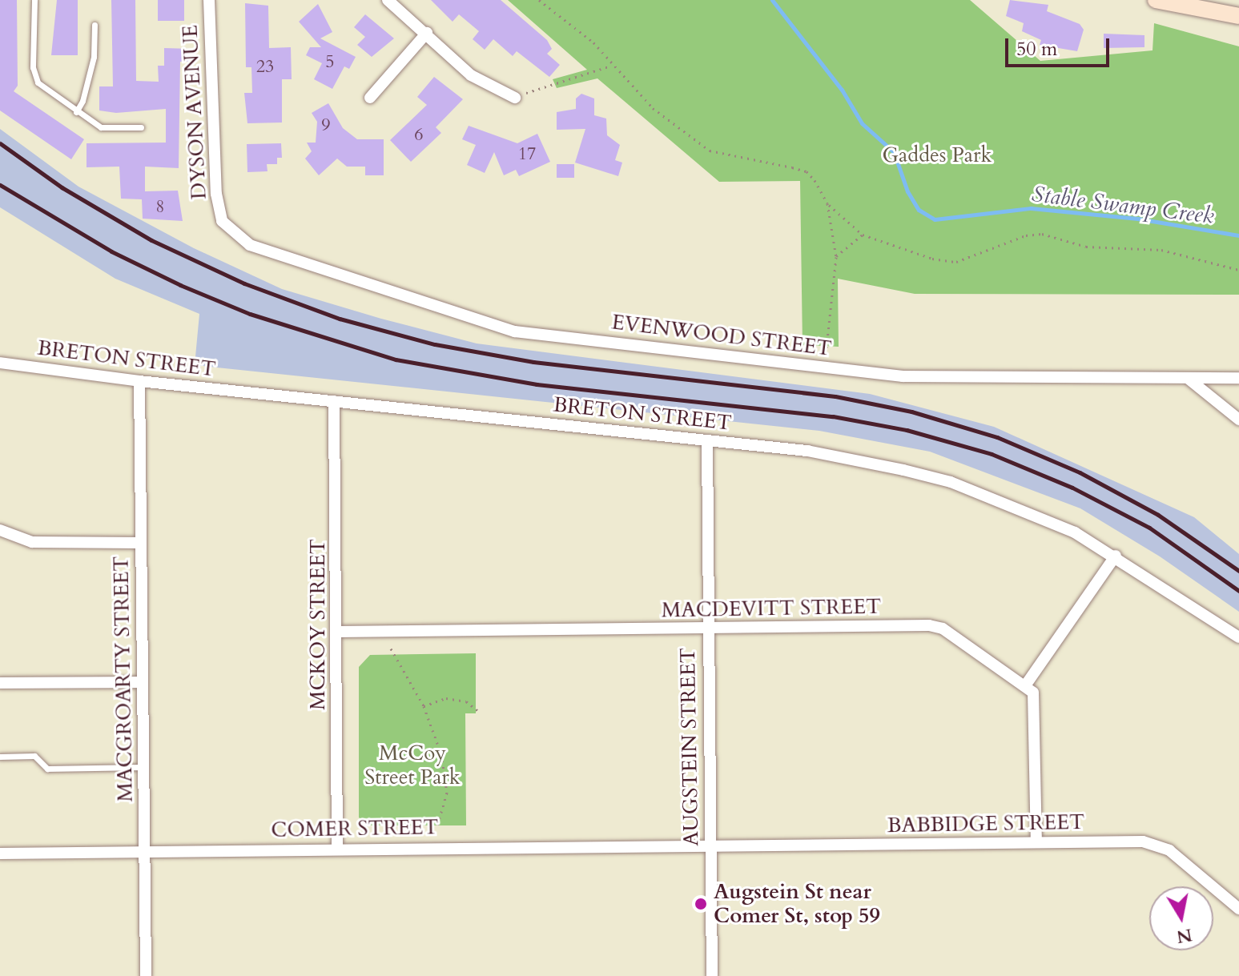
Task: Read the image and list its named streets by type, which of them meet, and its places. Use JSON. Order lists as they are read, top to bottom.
{
  "streets": {
    "street": [
      "DYSON AVENUE",
      "EVENWOOD STREET",
      "BRETON STREET",
      "MACDEVITT STREET",
      "MCKOY STREET",
      "MACGROARTY STREET",
      "AUGSTEIN STREET",
      "BABBIDGE STREET",
      "COMER STREET"
    ]
  },
  "crossings": [
    ["DYSON AVENUE", "EVENWOOD STREET"],
    ["BRETON STREET", "MCKOY STREET"],
    ["BRETON STREET", "MACGROARTY STREET"],
    ["BRETON STREET", "AUGSTEIN STREET"],
    ["MACDEVITT STREET", "MCKOY STREET"],
    ["MACDEVITT STREET", "AUGSTEIN STREET"],
    ["MCKOY STREET", "COMER STREET"],
    ["MACGROARTY STREET", "COMER STREET"],
    ["AUGSTEIN STREET", "BABBIDGE STREET"],
    ["AUGSTEIN STREET", "COMER STREET"],
    ["BABBIDGE STREET", "COMER STREET"]
  ],
  "water": ["Stable Swamp Creek"],
  "parks": ["Gaddes Park", "McCoy Street Park"],
  "places": ["Augstein St near Comer St, stop 59"],
  "house_numbers": [
    "5",
    "23",
    "9",
    "6",
    "17",
    "8"
  ],
  "scale_bar": "50 m",
  "north": "bottom"
}
